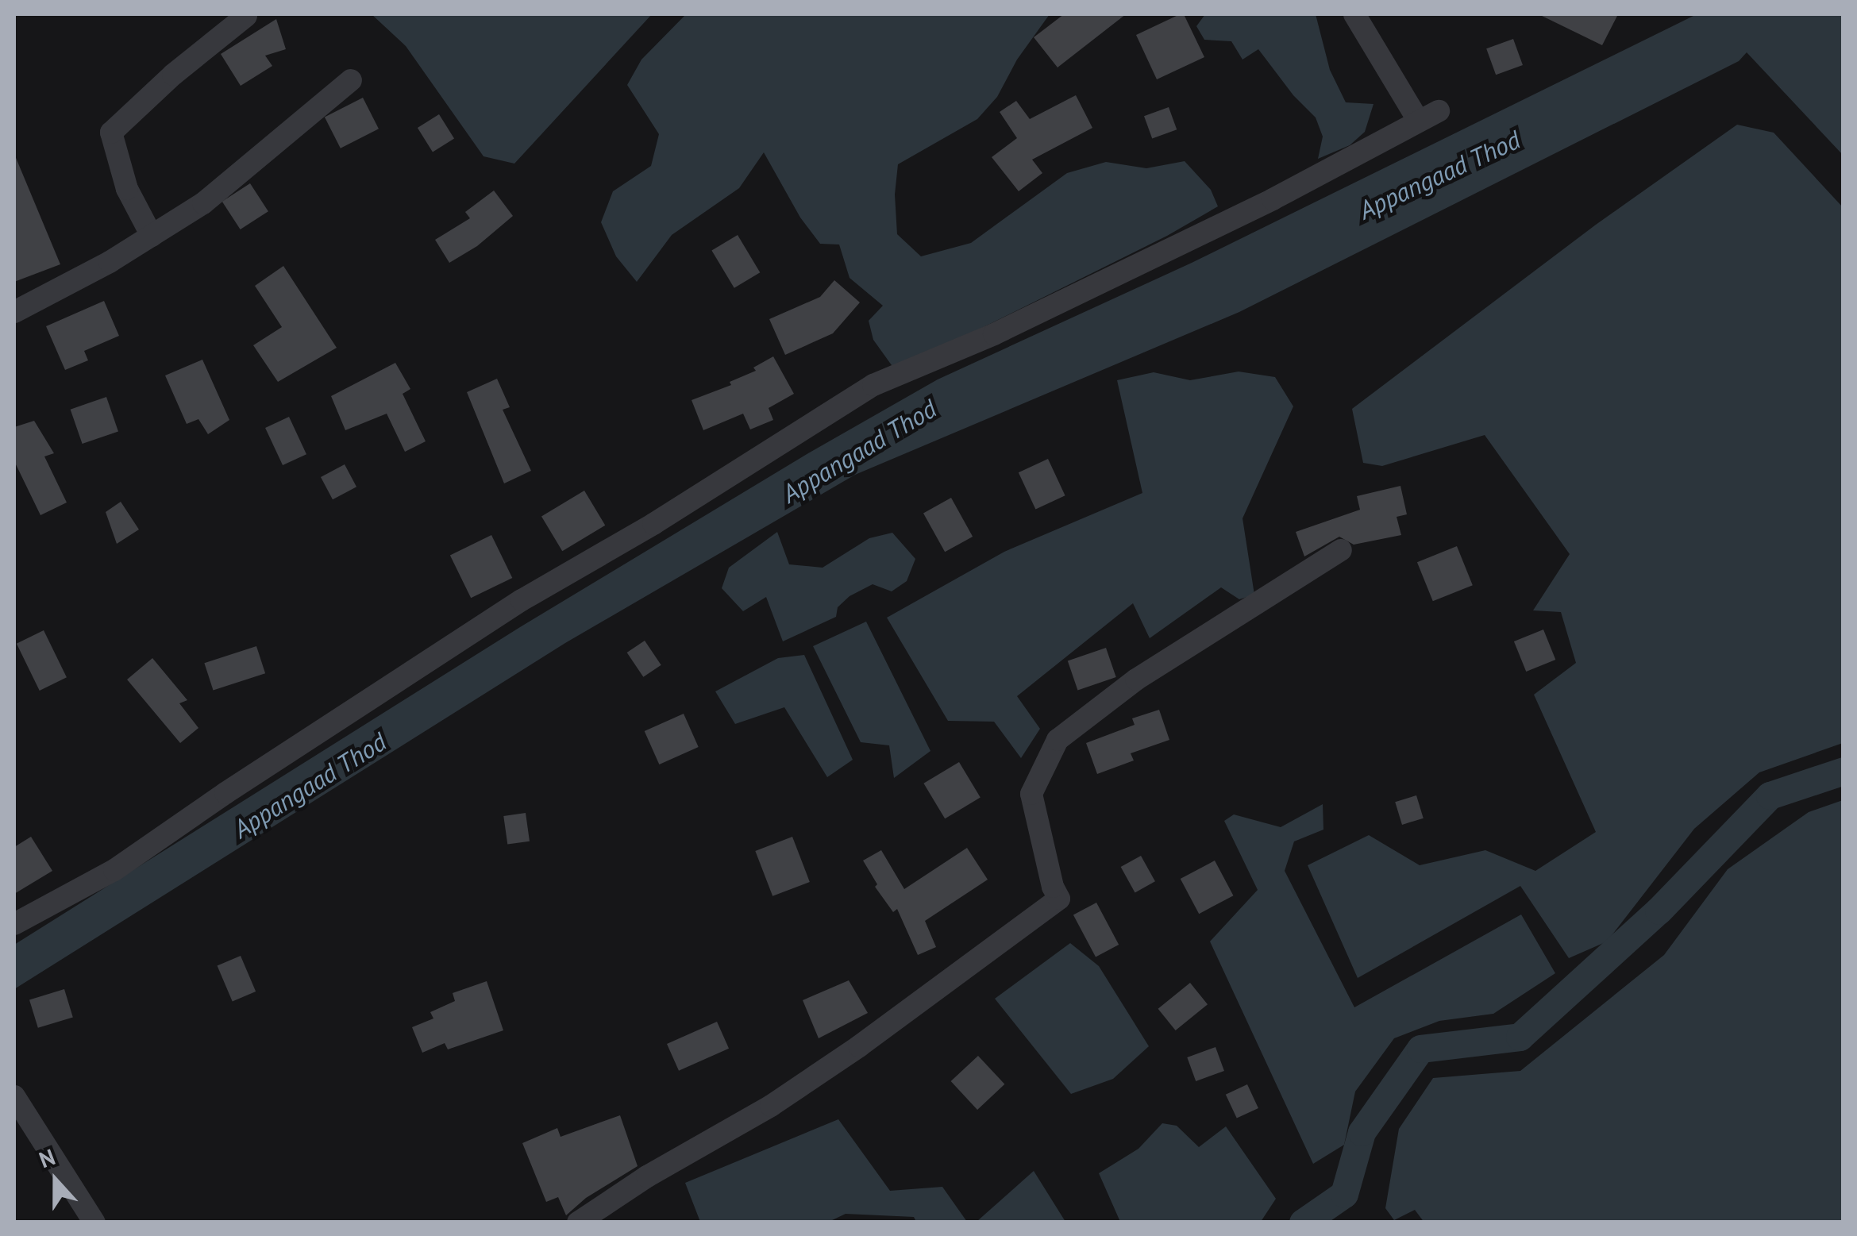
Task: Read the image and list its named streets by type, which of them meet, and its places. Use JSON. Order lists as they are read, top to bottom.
{
  "water": ["Appangaad Thod"],
  "north": "top"
}
